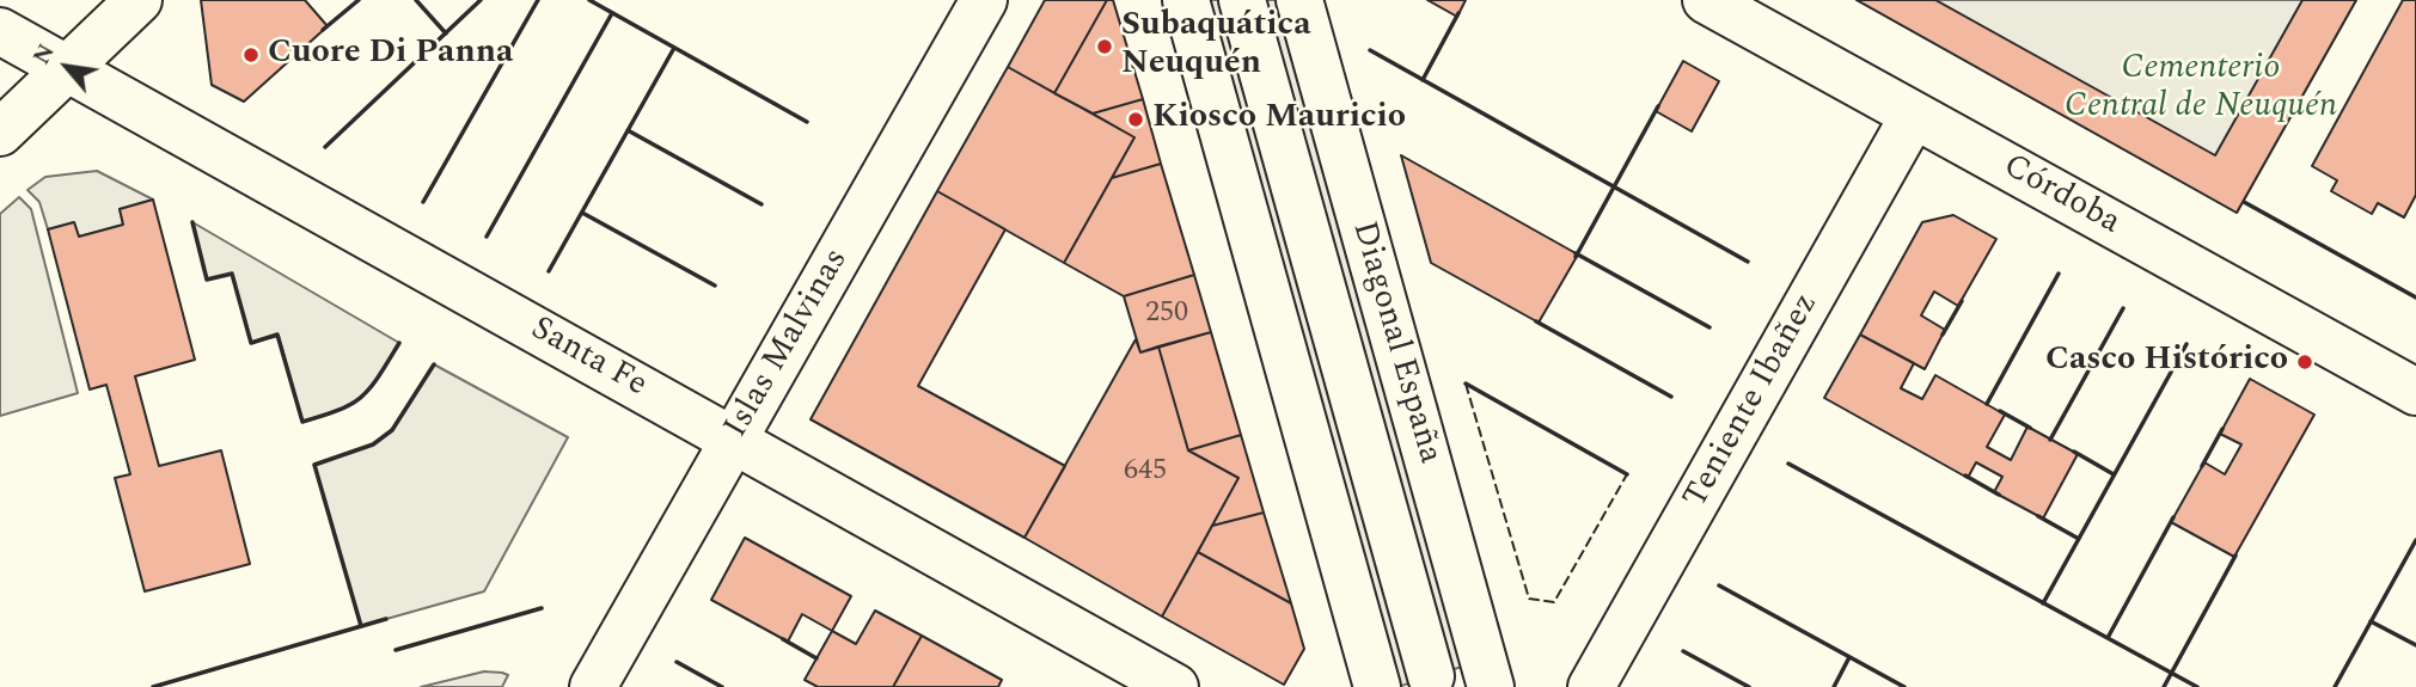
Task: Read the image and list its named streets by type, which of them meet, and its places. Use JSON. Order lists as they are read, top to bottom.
{
  "streets": {
    "street": [
      "Córdoba",
      "Diagonal España",
      "Islas Malvinas",
      "Santa Fe",
      "Teniente Ibañez"
    ]
  },
  "crossings": [
    ["Córdoba", "Teniente Ibañez"],
    ["Islas Malvinas", "Santa Fe"]
  ],
  "parks": ["Cementerio Central de Neuquén"],
  "places": [
    "Subaquática Neuquén",
    "Cuore Di Panna",
    "Kiosco Mauricio",
    "Casco Histórico"
  ],
  "house_numbers": ["250", "645"],
  "north": "top left"
}
